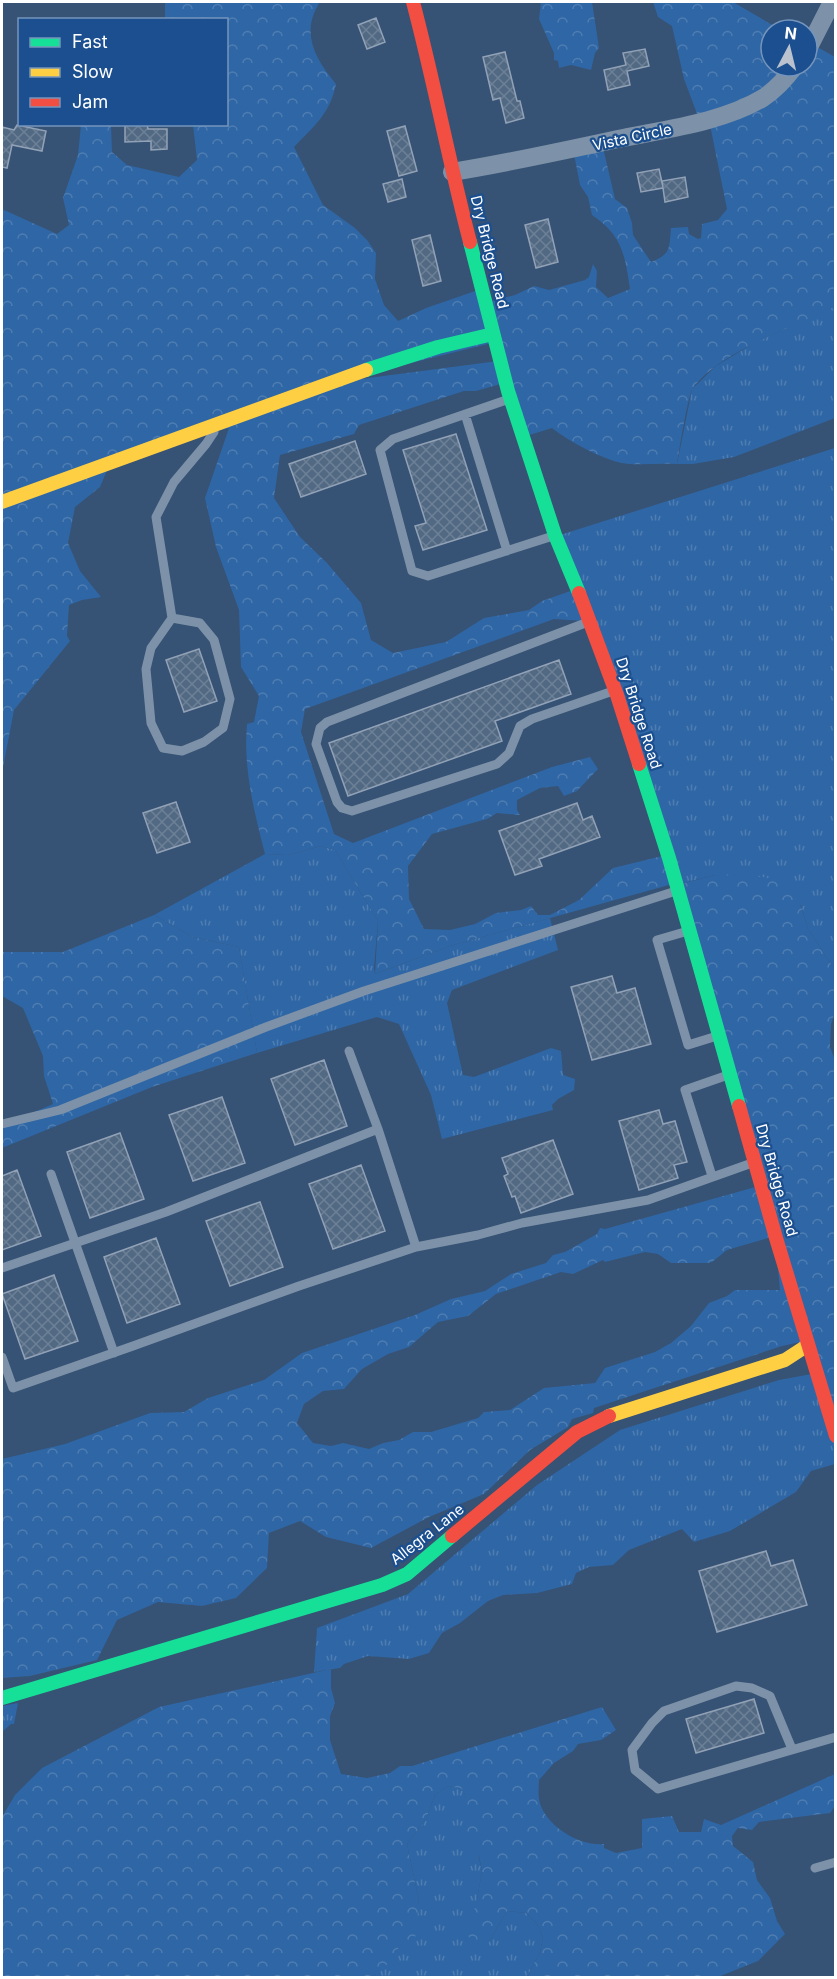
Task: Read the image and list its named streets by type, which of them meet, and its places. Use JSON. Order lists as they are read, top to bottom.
{
  "streets": {
    "street": ["Vista Circle", "Dry Bridge Road", "Allegra Lane"]
  },
  "crossings": [
    ["Vista Circle", "Dry Bridge Road"],
    ["Dry Bridge Road", "Allegra Lane"]
  ],
  "legend": ["Fast", "Slow", "Jam"],
  "north": "top"
}
